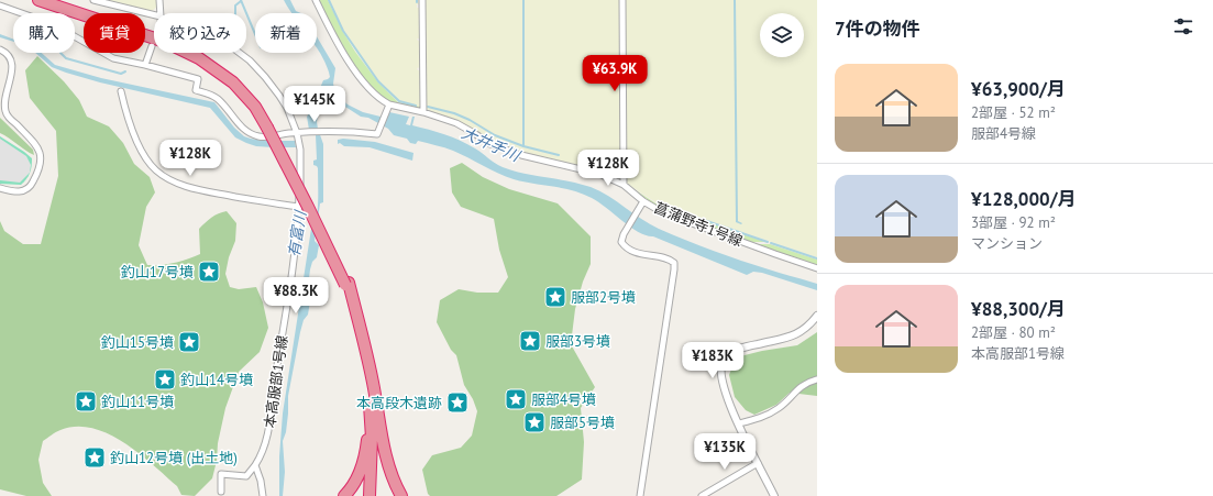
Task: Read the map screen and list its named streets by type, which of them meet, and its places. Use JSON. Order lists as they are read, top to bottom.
{
  "streets": {
    "street": ["菖蒲野寺1号線", "本高服部1号線"]
  },
  "water": ["大井手川", "有富川"],
  "places": {
    "place": [
      "釣山17号墳",
      "服部2号墳",
      "服部3号墳",
      "釣山15号墳",
      "釣山14号墳",
      "服部4号墳",
      "釣山11号墳",
      "本高段木遺跡",
      "服部5号墳",
      "釣山12号墳 (出土地)"
    ]
  },
  "page": {
    "heading": "7件の物件",
    "chip": [
      "購入",
      "賃貸",
      "絞り込み",
      "新着"
    ],
    "list": [
      {
        "name": "¥63,900/月",
        "note": "2部屋 · 52 m² · 服部4号線"
      },
      {
        "name": "¥128,000/月",
        "note": "3部屋 · 92 m² · マンション"
      },
      {
        "name": "¥88,300/月",
        "note": "2部屋 · 80 m² · 本高服部1号線"
      }
    ],
    "price": [
      "¥63.9K",
      "¥145K",
      "¥128K",
      "¥128K",
      "¥88.3K",
      "¥183K",
      "¥135K"
    ]
  }
}
